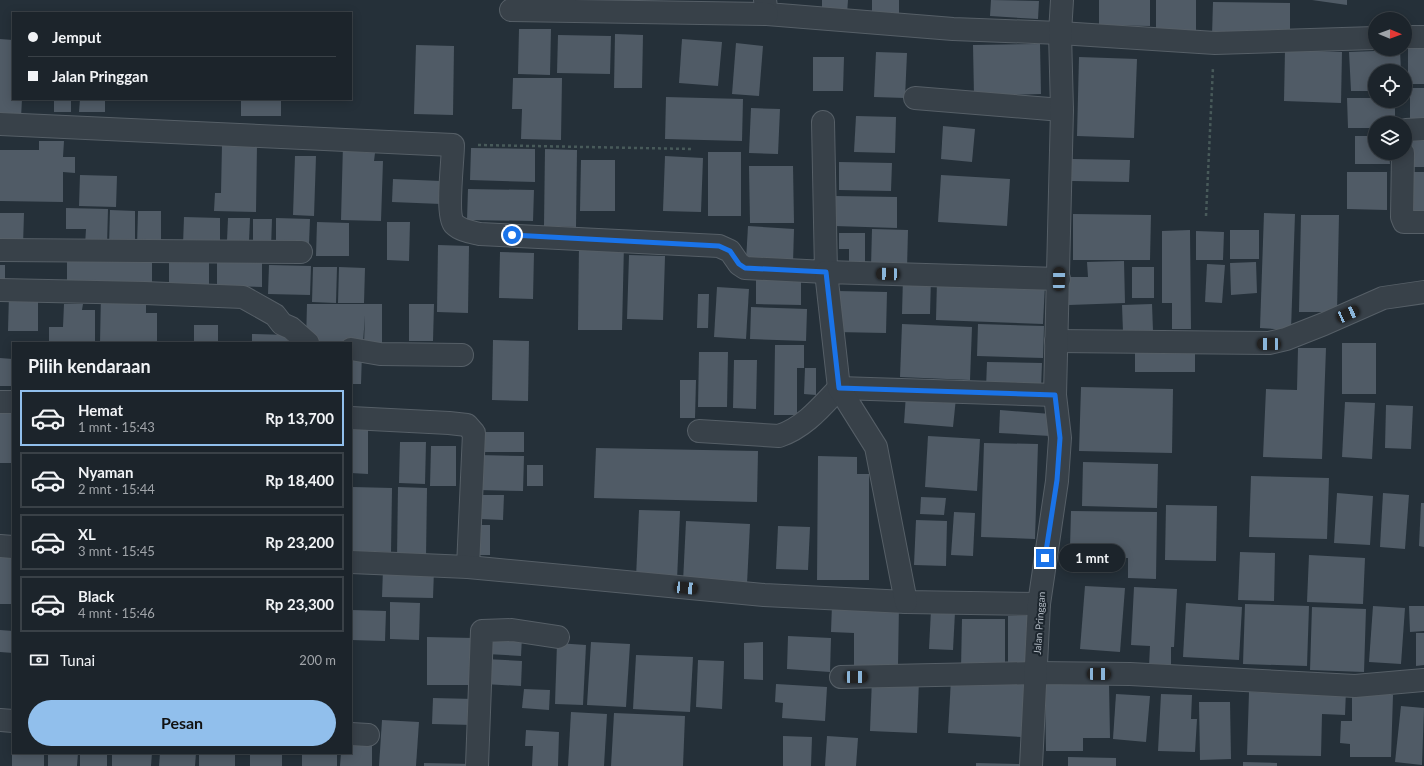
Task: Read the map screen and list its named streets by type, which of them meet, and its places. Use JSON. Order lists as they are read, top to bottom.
{
  "streets": {
    "street": ["Jalan Pringgan"]
  },
  "north": "right",
  "page": {
    "banner": ["Jemput", "Jalan Pringgan"],
    "heading": "Pilih kendaraan",
    "list": [
      {
        "name": "Hemat",
        "note": "1 mnt · 15:43",
        "value": "Rp 13,700"
      },
      {
        "name": "Nyaman",
        "note": "2 mnt · 15:44",
        "value": "Rp 18,400"
      },
      {
        "name": "XL",
        "note": "3 mnt · 15:45",
        "value": "Rp 23,200"
      },
      {
        "name": "Black",
        "note": "4 mnt · 15:46",
        "value": "Rp 23,300"
      }
    ],
    "bubble": "1 mnt",
    "pay": ["Tunai", "200 m"],
    "buttons": "Pesan"
  }
}
